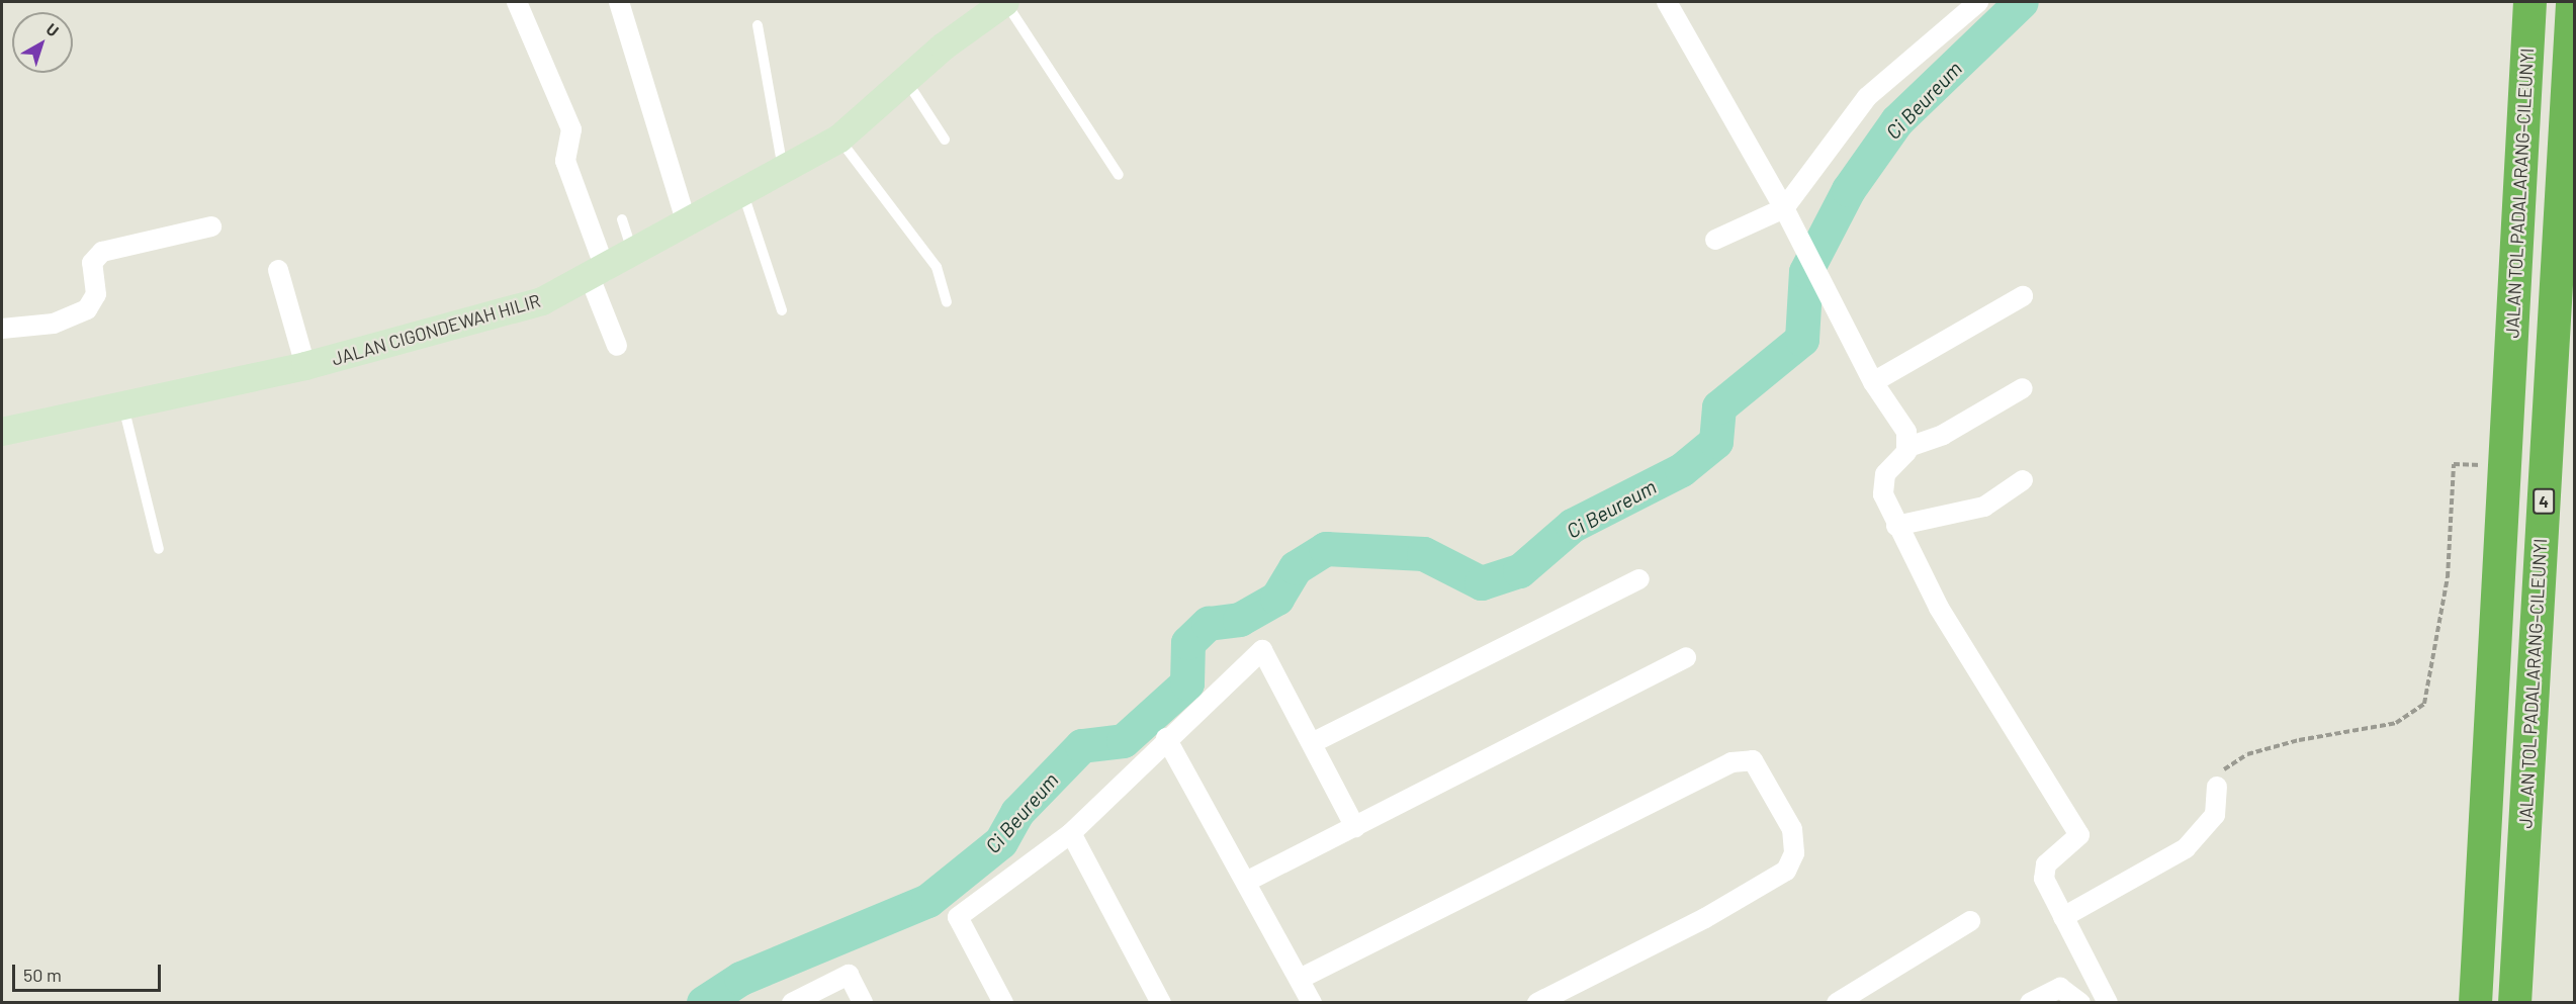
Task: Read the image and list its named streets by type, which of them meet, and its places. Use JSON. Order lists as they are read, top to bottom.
{
  "streets": {
    "highway": ["JALAN TOL PADALARANG–CILEUNYI", "4"],
    "street": ["JALAN CIGONDEWAH HILIR"]
  },
  "water": ["Ci Beureum"],
  "scale_bar": "50 m",
  "north": "top right"
}
